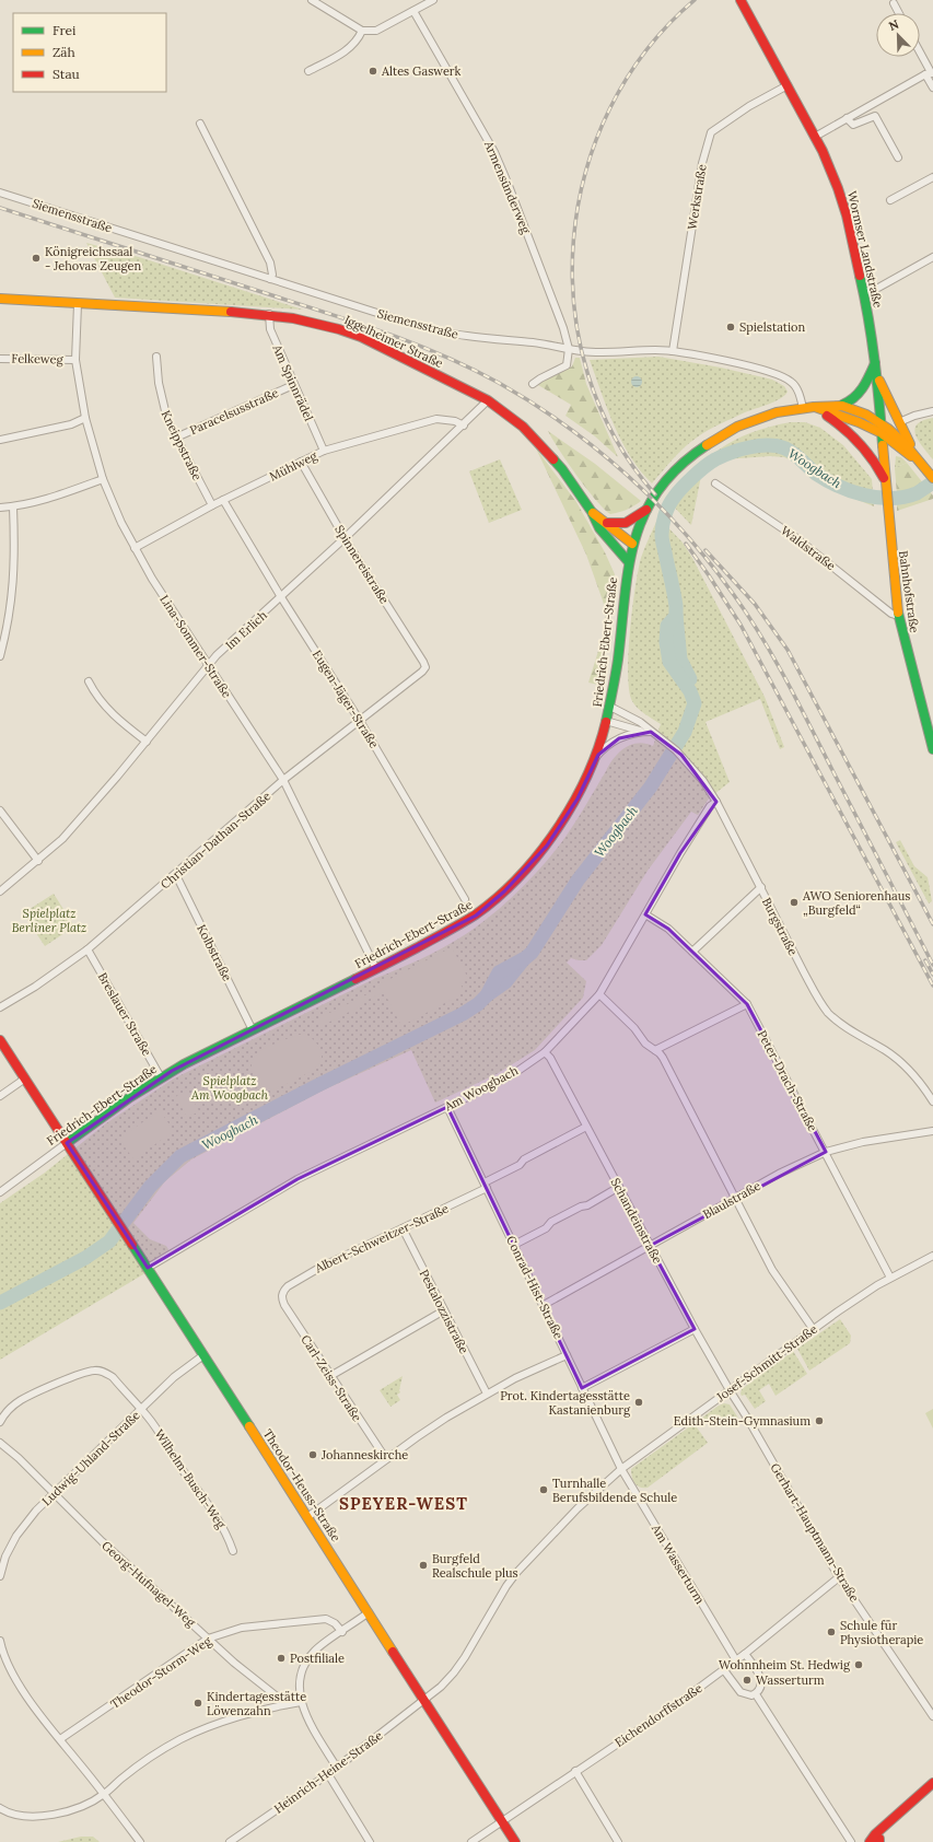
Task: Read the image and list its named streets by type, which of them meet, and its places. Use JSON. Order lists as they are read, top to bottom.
{
  "streets": {
    "main road": [
      "Wormser Landstraße",
      "Iggelheimer Straße",
      "Bahnhofstraße",
      "Friedrich-Ebert-Straße",
      "Theodor-Heuss-Straße"
    ],
    "street": [
      "Armensünderweg",
      "Werkstraße",
      "Siemensstraße",
      "Felkeweg",
      "Am Spinnrädel",
      "Paracelsusstraße",
      "Kneippstraße",
      "Mühlweg",
      "Waldstraße",
      "Spinnereistraße",
      "Im Erlich",
      "Lina-Sommer-Straße",
      "Eugen-Jäger-Straße",
      "Christian-Dathan-Straße",
      "Burgstraße",
      "Kolbstraße",
      "Breslauer Straße",
      "Peter-Drach-Straße",
      "Am Woogbach",
      "Blaulstraße",
      "Schandeinstraße",
      "Albert-Schweitzer-Straße",
      "Conrad-Hist-Straße",
      "Pestalozzistraße",
      "Josef-Schmitt-Straße",
      "Carl-Zeiss-Straße",
      "Ludwig-Uhland-Straße",
      "Wilhelm-Busch-Weg",
      "Gerhart-Hauptmann-Straße",
      "Am Wasserturm",
      "Georg-Hufnagel-Weg",
      "Theodor-Storm-Weg",
      "Eichendorffstraße",
      "Heinrich-Heine-Straße"
    ]
  },
  "crossings": [
    ["Armensünderweg", "Siemensstraße"],
    ["Werkstraße", "Siemensstraße"],
    ["Werkstraße", "Wormser Landstraße"],
    ["Siemensstraße", "Friedrich-Ebert-Straße"],
    ["Wormser Landstraße", "Bahnhofstraße"],
    ["Wormser Landstraße", "Friedrich-Ebert-Straße"],
    ["Iggelheimer Straße", "Am Spinnrädel"],
    ["Iggelheimer Straße", "Im Erlich"],
    ["Iggelheimer Straße", "Friedrich-Ebert-Straße"],
    ["Iggelheimer Straße", "Lina-Sommer-Straße"],
    ["Felkeweg", "Lina-Sommer-Straße"],
    ["Am Spinnrädel", "Paracelsusstraße"],
    ["Am Spinnrädel", "Mühlweg"],
    ["Paracelsusstraße", "Kneippstraße"],
    ["Kneippstraße", "Mühlweg"],
    ["Mühlweg", "Spinnereistraße"],
    ["Mühlweg", "Im Erlich"],
    ["Mühlweg", "Lina-Sommer-Straße"],
    ["Mühlweg", "Eugen-Jäger-Straße"],
    ["Waldstraße", "Bahnhofstraße"],
    ["Spinnereistraße", "Im Erlich"],
    ["Spinnereistraße", "Christian-Dathan-Straße"],
    ["Bahnhofstraße", "Friedrich-Ebert-Straße"],
    ["Im Erlich", "Lina-Sommer-Straße"],
    ["Im Erlich", "Eugen-Jäger-Straße"],
    ["Friedrich-Ebert-Straße", "Lina-Sommer-Straße"],
    ["Friedrich-Ebert-Straße", "Burgstraße"],
    ["Friedrich-Ebert-Straße", "Kolbstraße"],
    ["Friedrich-Ebert-Straße", "Breslauer Straße"],
    ["Friedrich-Ebert-Straße", "Theodor-Heuss-Straße"],
    ["Lina-Sommer-Straße", "Christian-Dathan-Straße"],
    ["Eugen-Jäger-Straße", "Christian-Dathan-Straße"],
    ["Christian-Dathan-Straße", "Kolbstraße"],
    ["Christian-Dathan-Straße", "Breslauer Straße"],
    ["Burgstraße", "Am Woogbach"],
    ["Peter-Drach-Straße", "Am Woogbach"],
    ["Peter-Drach-Straße", "Blaulstraße"],
    ["Peter-Drach-Straße", "Josef-Schmitt-Straße"],
    ["Am Woogbach", "Schandeinstraße"],
    ["Am Woogbach", "Conrad-Hist-Straße"],
    ["Am Woogbach", "Theodor-Heuss-Straße"],
    ["Blaulstraße", "Schandeinstraße"],
    ["Blaulstraße", "Conrad-Hist-Straße"],
    ["Schandeinstraße", "Albert-Schweitzer-Straße"],
    ["Schandeinstraße", "Josef-Schmitt-Straße"],
    ["Schandeinstraße", "Gerhart-Hauptmann-Straße"],
    ["Albert-Schweitzer-Straße", "Conrad-Hist-Straße"],
    ["Albert-Schweitzer-Straße", "Pestalozzistraße"],
    ["Albert-Schweitzer-Straße", "Carl-Zeiss-Straße"],
    ["Conrad-Hist-Straße", "Josef-Schmitt-Straße"],
    ["Conrad-Hist-Straße", "Am Wasserturm"],
    ["Josef-Schmitt-Straße", "Theodor-Heuss-Straße"],
    ["Josef-Schmitt-Straße", "Gerhart-Hauptmann-Straße"],
    ["Josef-Schmitt-Straße", "Am Wasserturm"],
    ["Josef-Schmitt-Straße", "Heinrich-Heine-Straße"],
    ["Ludwig-Uhland-Straße", "Wilhelm-Busch-Weg"],
    ["Ludwig-Uhland-Straße", "Theodor-Heuss-Straße"],
    ["Ludwig-Uhland-Straße", "Georg-Hufnagel-Weg"],
    ["Theodor-Heuss-Straße", "Eichendorffstraße"],
    ["Theodor-Heuss-Straße", "Heinrich-Heine-Straße"],
    ["Gerhart-Hauptmann-Straße", "Eichendorffstraße"],
    ["Am Wasserturm", "Eichendorffstraße"],
    ["Georg-Hufnagel-Weg", "Theodor-Storm-Weg"]
  ],
  "districts": ["SPEYER-WEST"],
  "water": ["Woogbach"],
  "parks": ["Spielplatz Berliner Platz", "Spielplatz Am Woogbach"],
  "places": [
    "Altes Gaswerk",
    "Königreichssaal - Jehovas Zeugen",
    "Spielstation",
    "AWO Seniorenhaus „Burgfeld“",
    "Prot. Kindertagesstätte Kastanienburg",
    "Edith-Stein-Gymnasium",
    "Johanneskirche",
    "Turnhalle Berufsbildende Schule",
    "Burgfeld Realschule plus",
    "Schule für Physiotherapie",
    "Postfiliale",
    "Wohnnheim St. Hedwig",
    "Wasserturm",
    "Kindertagesstätte Löwenzahn"
  ],
  "legend": ["Frei", "Zäh", "Stau"],
  "north": "top left"
}
